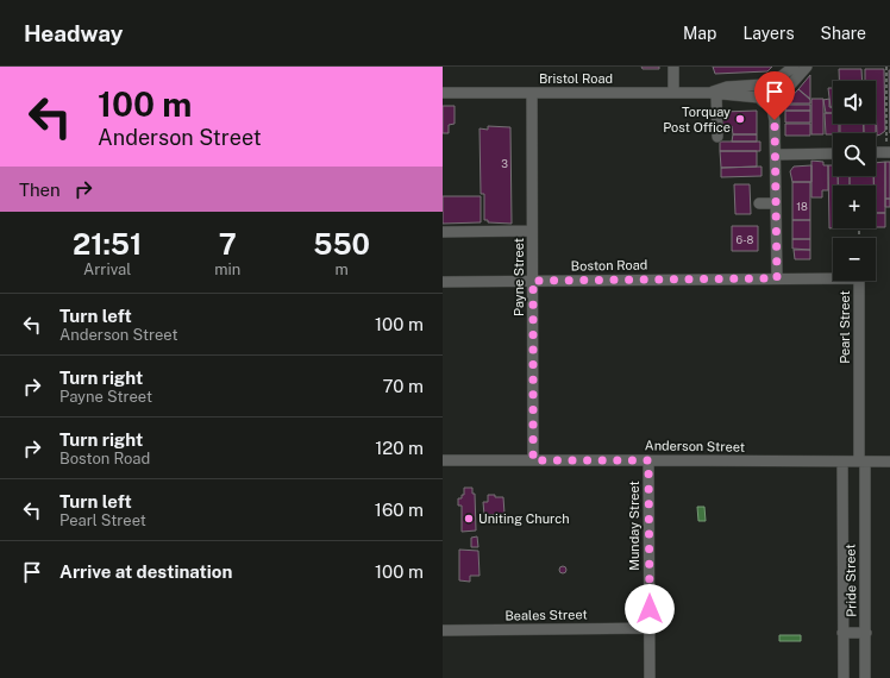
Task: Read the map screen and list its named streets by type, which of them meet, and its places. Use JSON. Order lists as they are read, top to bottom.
{
  "streets": {
    "street": [
      "Bristol Road",
      "Boston Road",
      "Payne Street",
      "Pearl Street",
      "Anderson Street",
      "Munday Street",
      "Pride Street",
      "Beales Street"
    ]
  },
  "crossings": [
    ["Bristol Road", "Payne Street"],
    ["Boston Road", "Payne Street"],
    ["Boston Road", "Pearl Street"],
    ["Payne Street", "Anderson Street"],
    ["Pearl Street", "Anderson Street"],
    ["Pearl Street", "Pride Street"],
    ["Anderson Street", "Munday Street"],
    ["Anderson Street", "Pride Street"],
    ["Munday Street", "Beales Street"]
  ],
  "places": ["Torquay Post Office", "Uniting Church"],
  "house_numbers": ["3", "18", "6-8"],
  "page": {
    "header": "Headway",
    "nav": ["Map", "Layers", "Share"],
    "turn": ["100 m", "Anderson Street"],
    "map_buttons": ["+", "−"],
    "then": "Then",
    "eta": [
      "21:51",
      "Arrival",
      "7",
      "min",
      "550",
      "m"
    ],
    "list": [
      {
        "name": "Turn left",
        "note": "Anderson Street",
        "value": "100 m"
      },
      {
        "name": "Turn right",
        "note": "Payne Street",
        "value": "70 m"
      },
      {
        "name": "Turn right",
        "note": "Boston Road",
        "value": "120 m"
      },
      {
        "name": "Turn left",
        "note": "Pearl Street",
        "value": "160 m"
      },
      {
        "name": "Arrive at destination",
        "value": "100 m"
      }
    ]
  }
}
